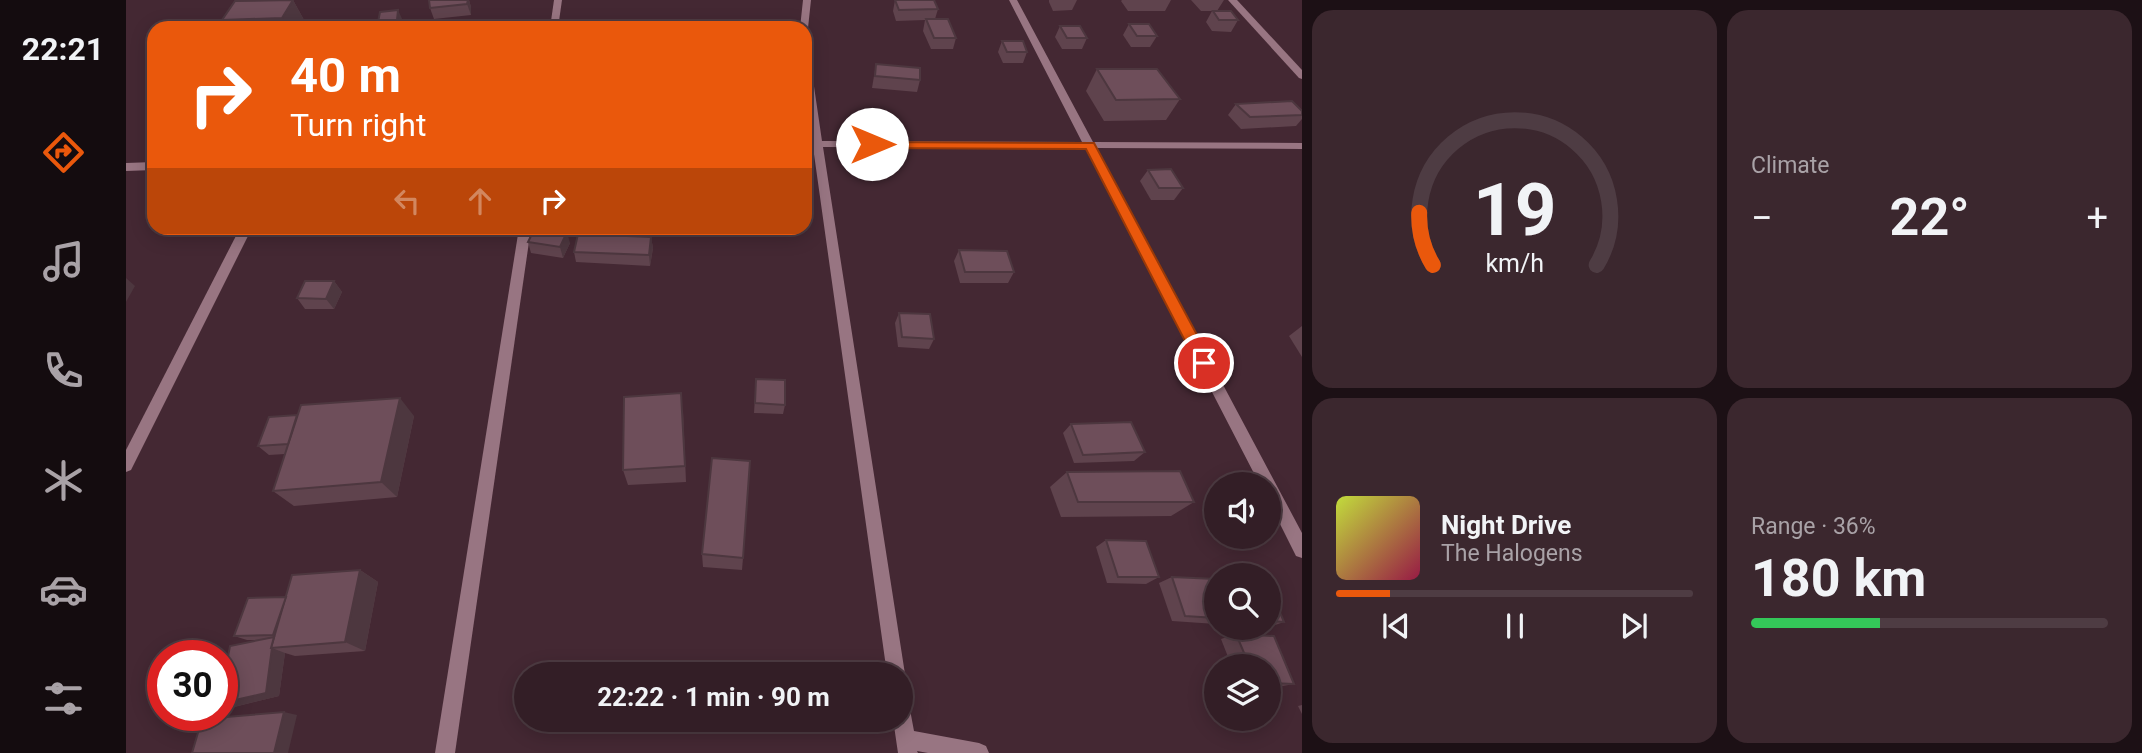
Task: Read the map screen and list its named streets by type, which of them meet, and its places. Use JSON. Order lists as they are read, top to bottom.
{
  "page": {
    "tabs": "22:21",
    "tile": [
      "Climate",
      ["Range · 36%", "180 km"]
    ],
    "turn": ["40 m", "Turn right"],
    "heat": ["−", "22°", "+"],
    "song": ["Night Drive", "The Halogens"],
    "limit": "30",
    "trip": "22:22 · 1 min · 90 m",
    "gauge": ["19", "km/h"]
  }
}
